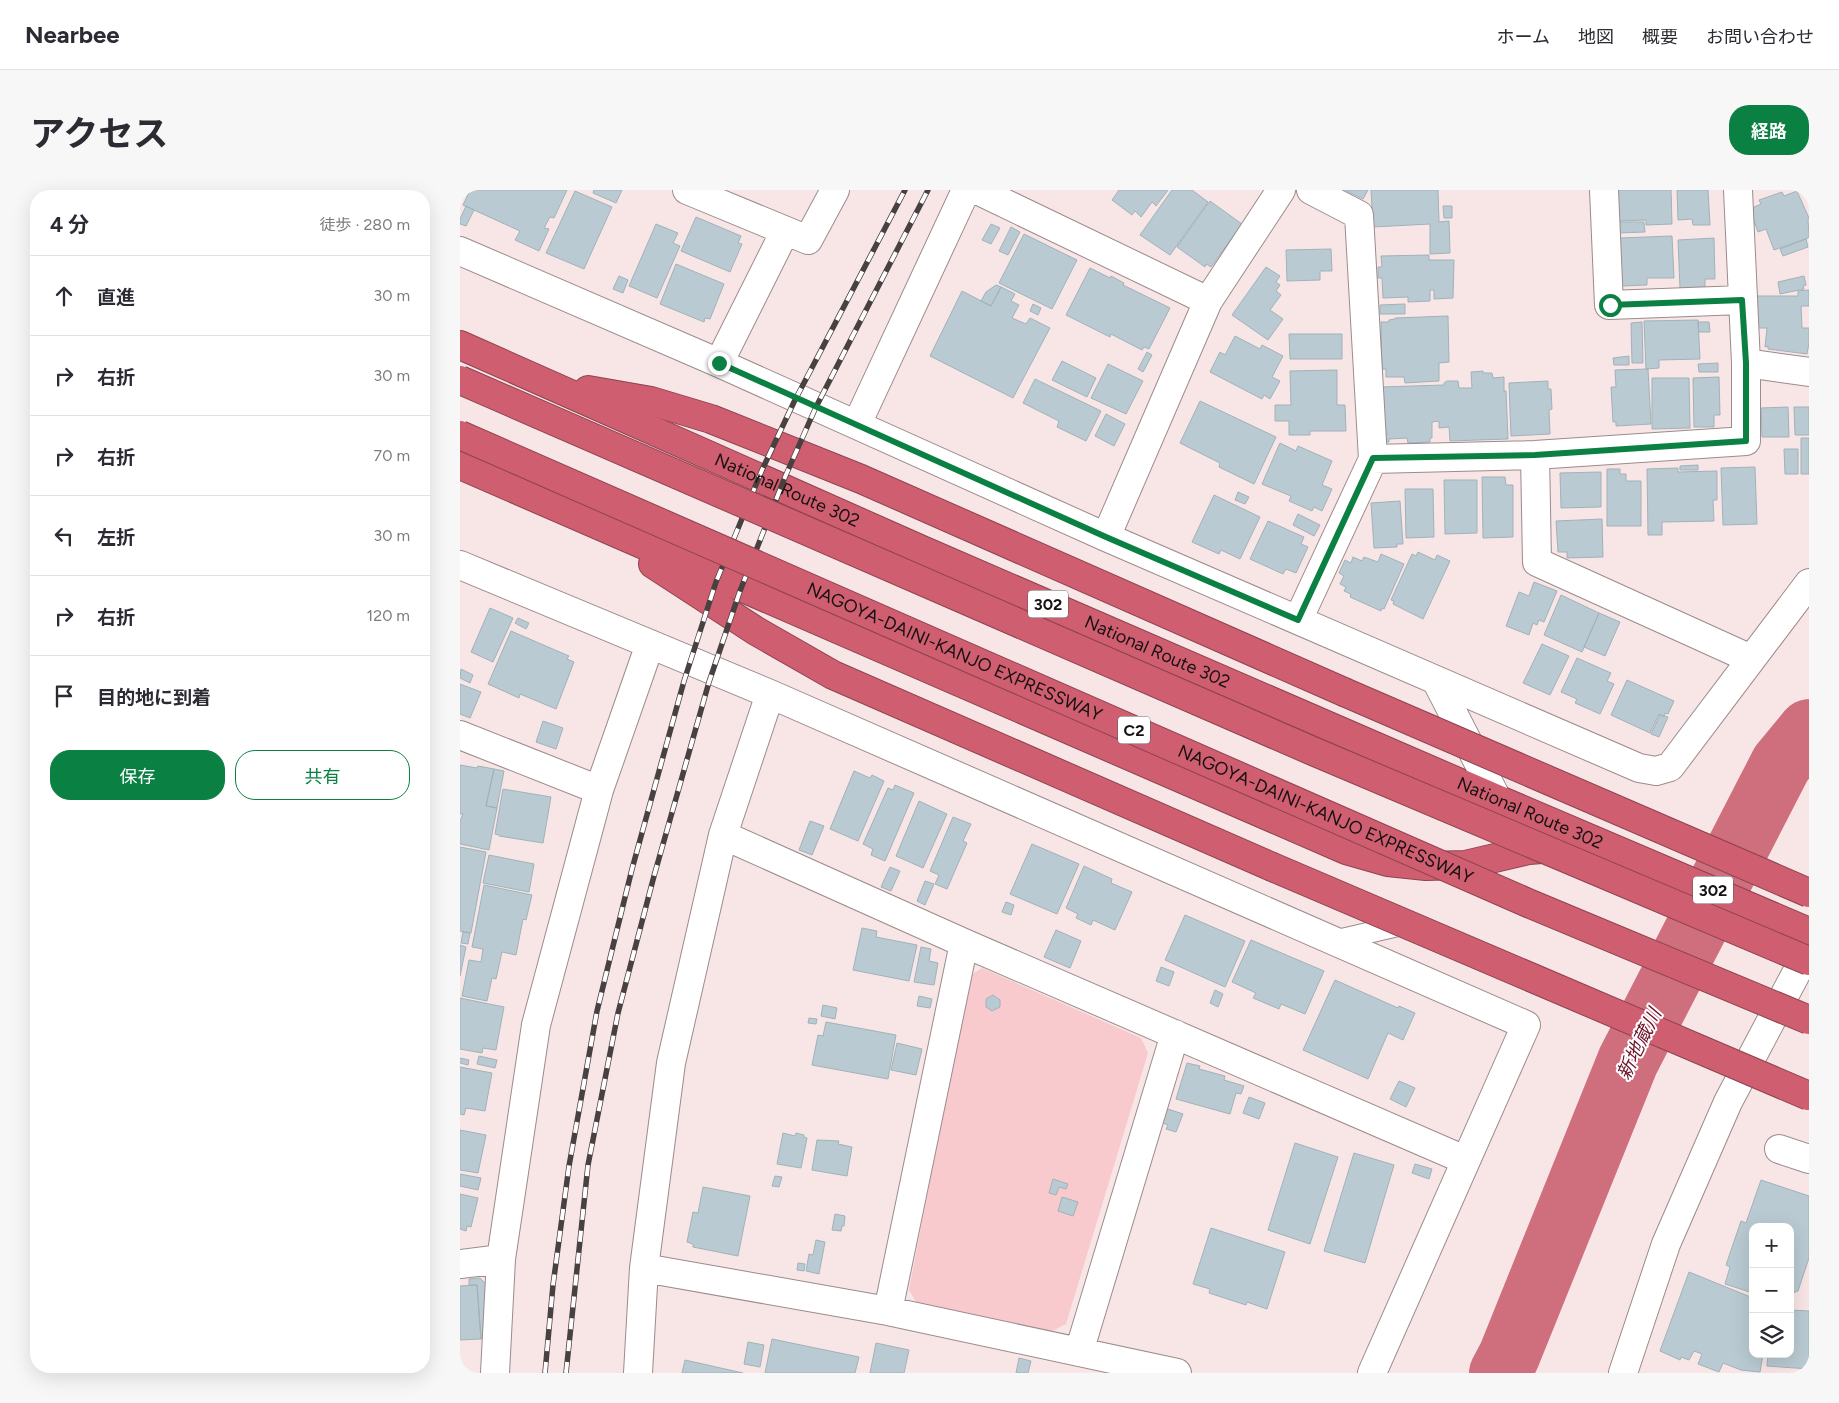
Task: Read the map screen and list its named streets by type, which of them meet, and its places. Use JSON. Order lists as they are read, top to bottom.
{
  "streets": {
    "highway": [
      "National Route 302",
      "302",
      "NAGOYA-DAINI-KANJO EXPRESSWAY",
      "C2"
    ]
  },
  "water": ["新地蔵川"],
  "page": {
    "header": "Nearbee",
    "nav": [
      "ホーム",
      "地図",
      "概要",
      "お問い合わせ"
    ],
    "title": "アクセス",
    "buttons": [
      "経路",
      ["保存", "共有"]
    ],
    "heading": ["4 分", "徒歩 · 280 m"],
    "list": [
      ["直進", "30 m"],
      ["右折", "30 m"],
      ["右折", "70 m"],
      ["左折", "30 m"],
      ["右折", "120 m"],
      "目的地に到着"
    ],
    "map_buttons": ["+", "−"]
  }
}
